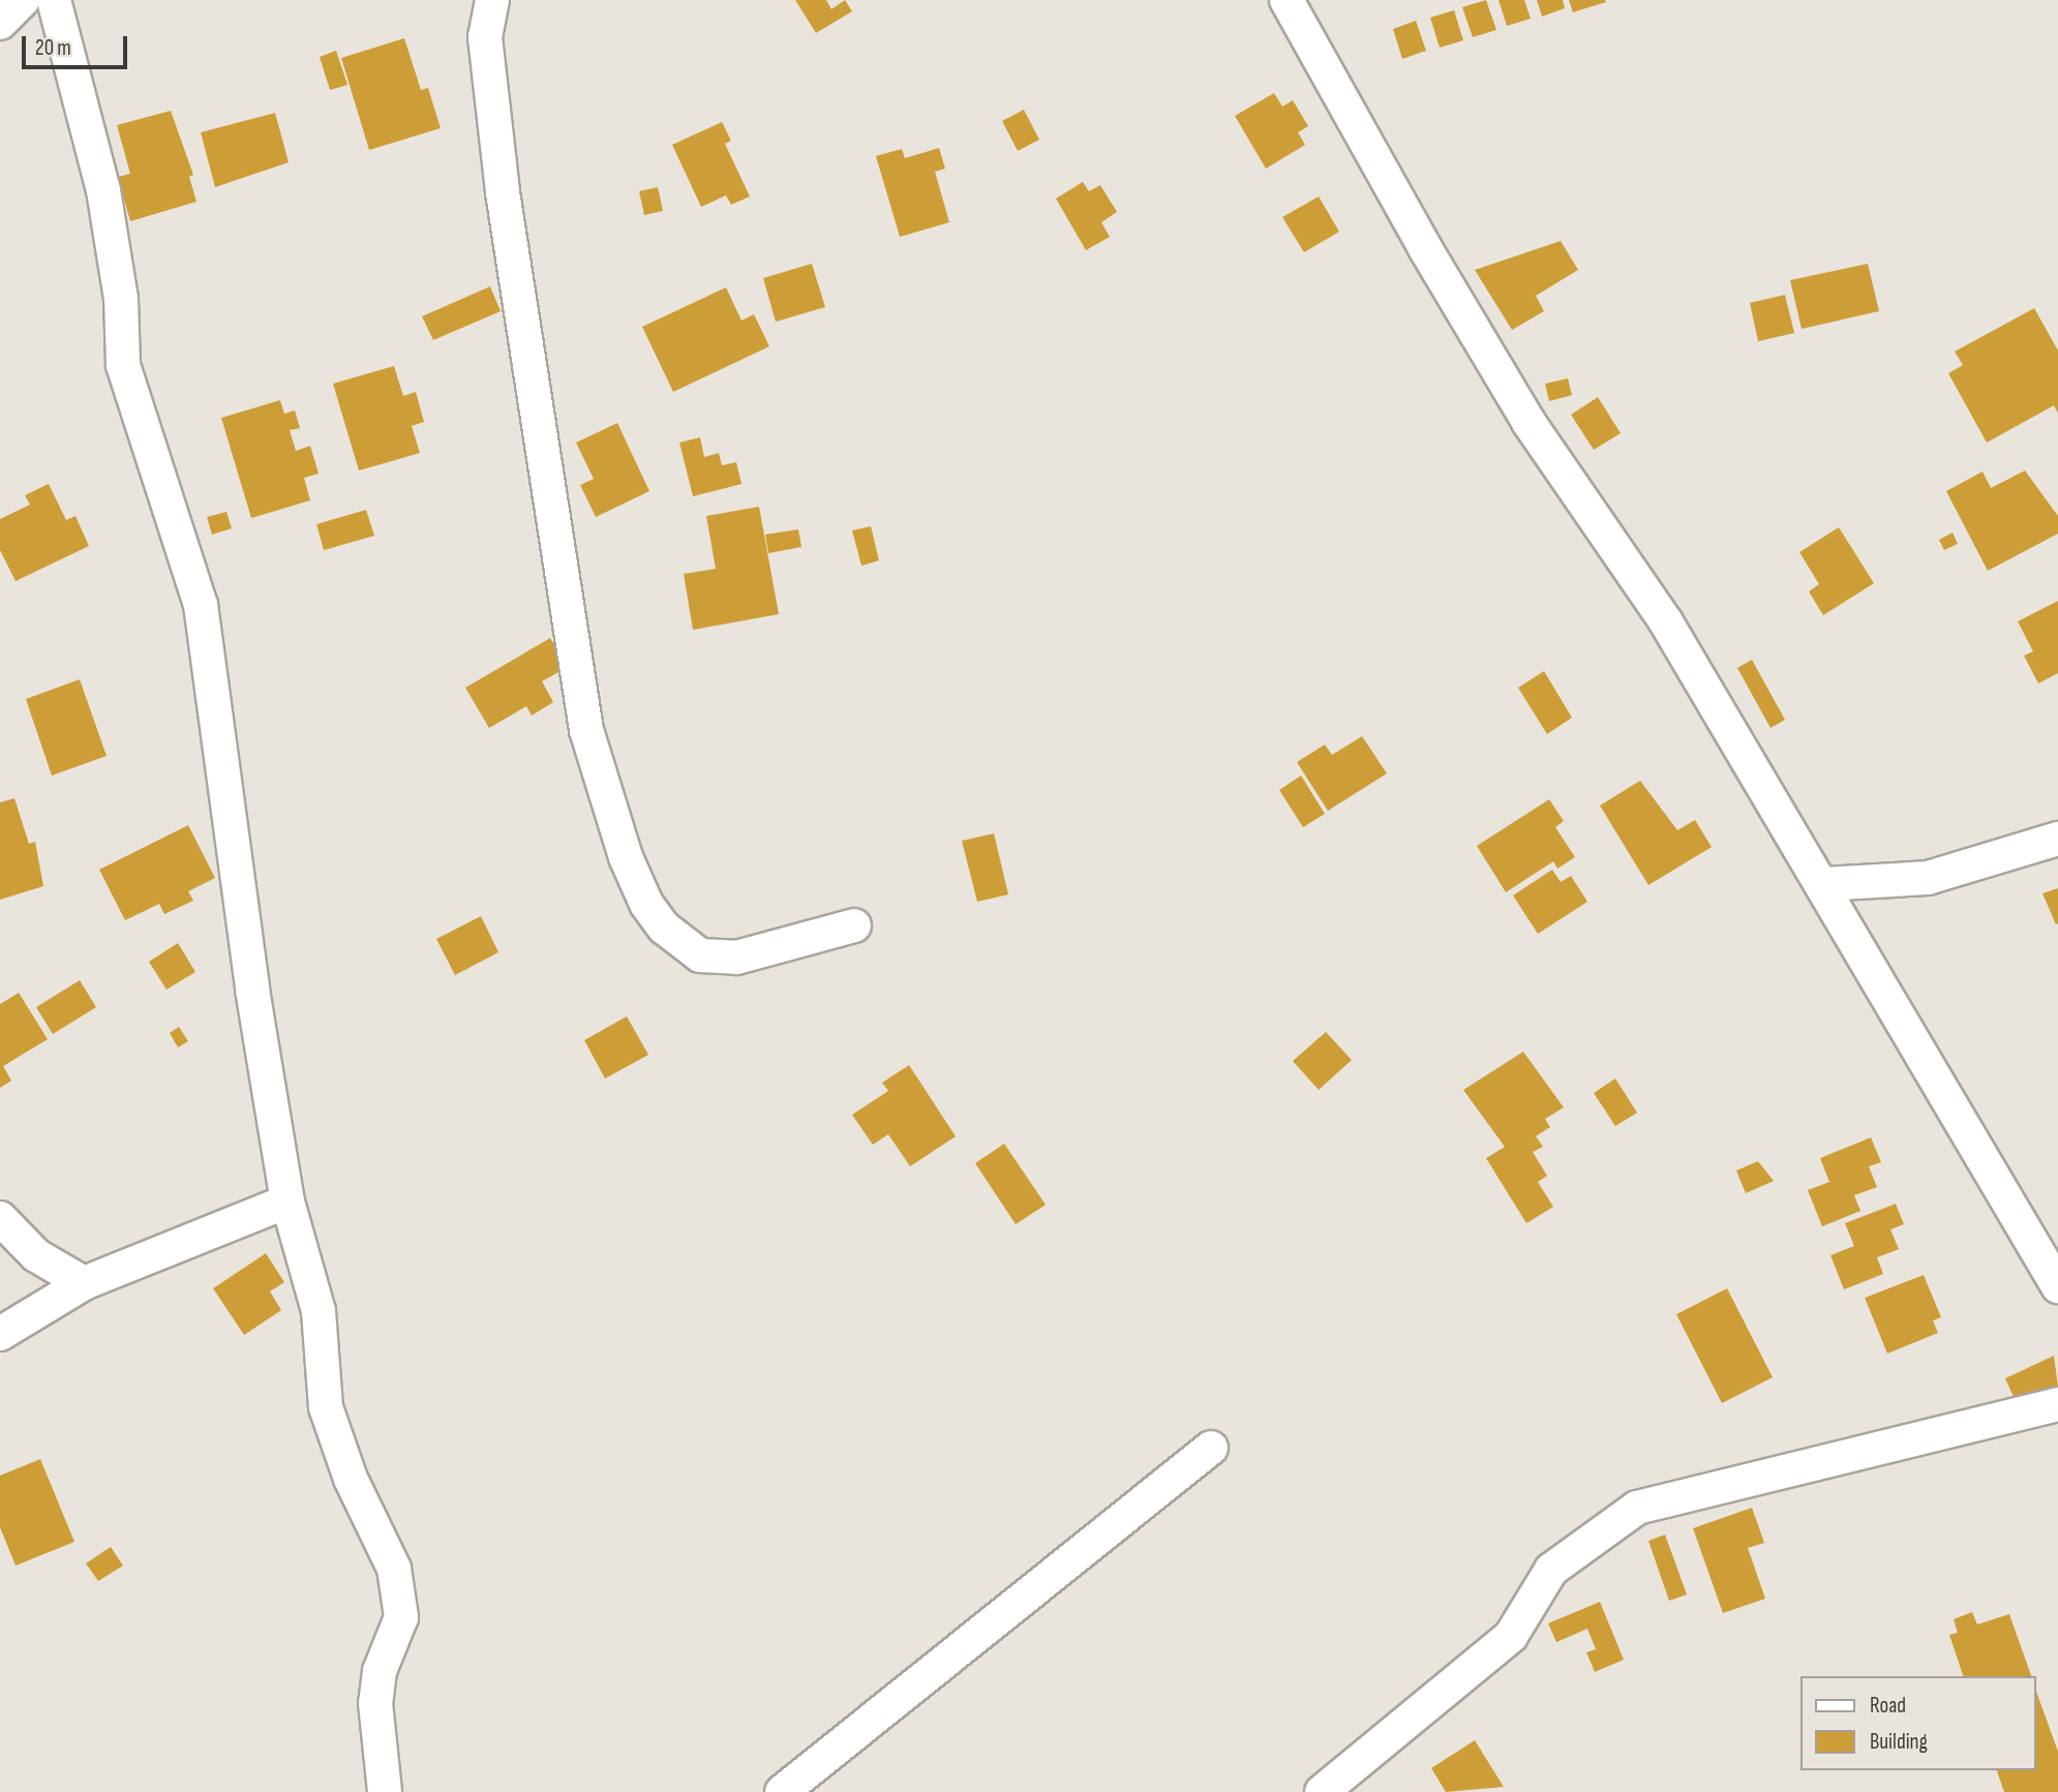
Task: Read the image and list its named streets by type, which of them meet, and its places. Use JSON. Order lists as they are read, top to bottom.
{
  "legend": ["Road", "Building"],
  "scale_bar": "20 m"
}
